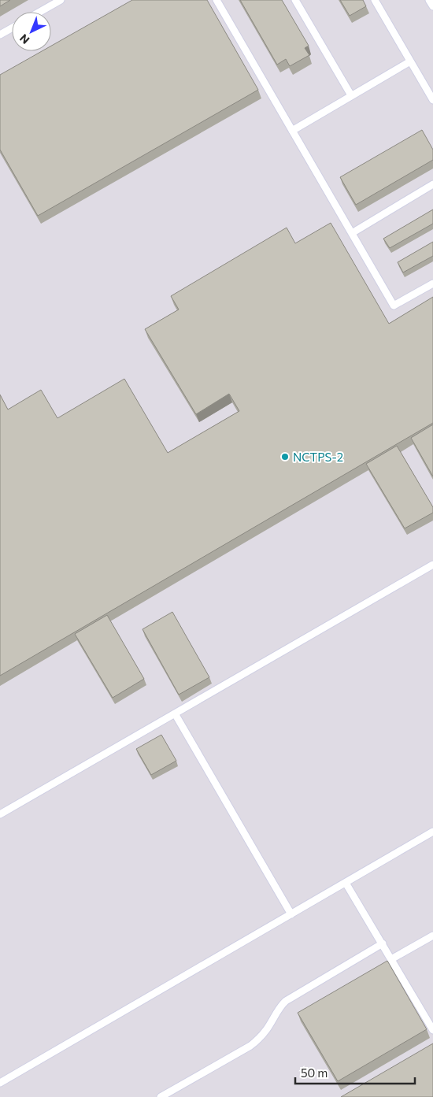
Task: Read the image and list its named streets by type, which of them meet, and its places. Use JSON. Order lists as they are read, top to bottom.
{
  "places": ["NCTPS-2"],
  "scale_bar": "50 m",
  "north": "bottom left"
}
